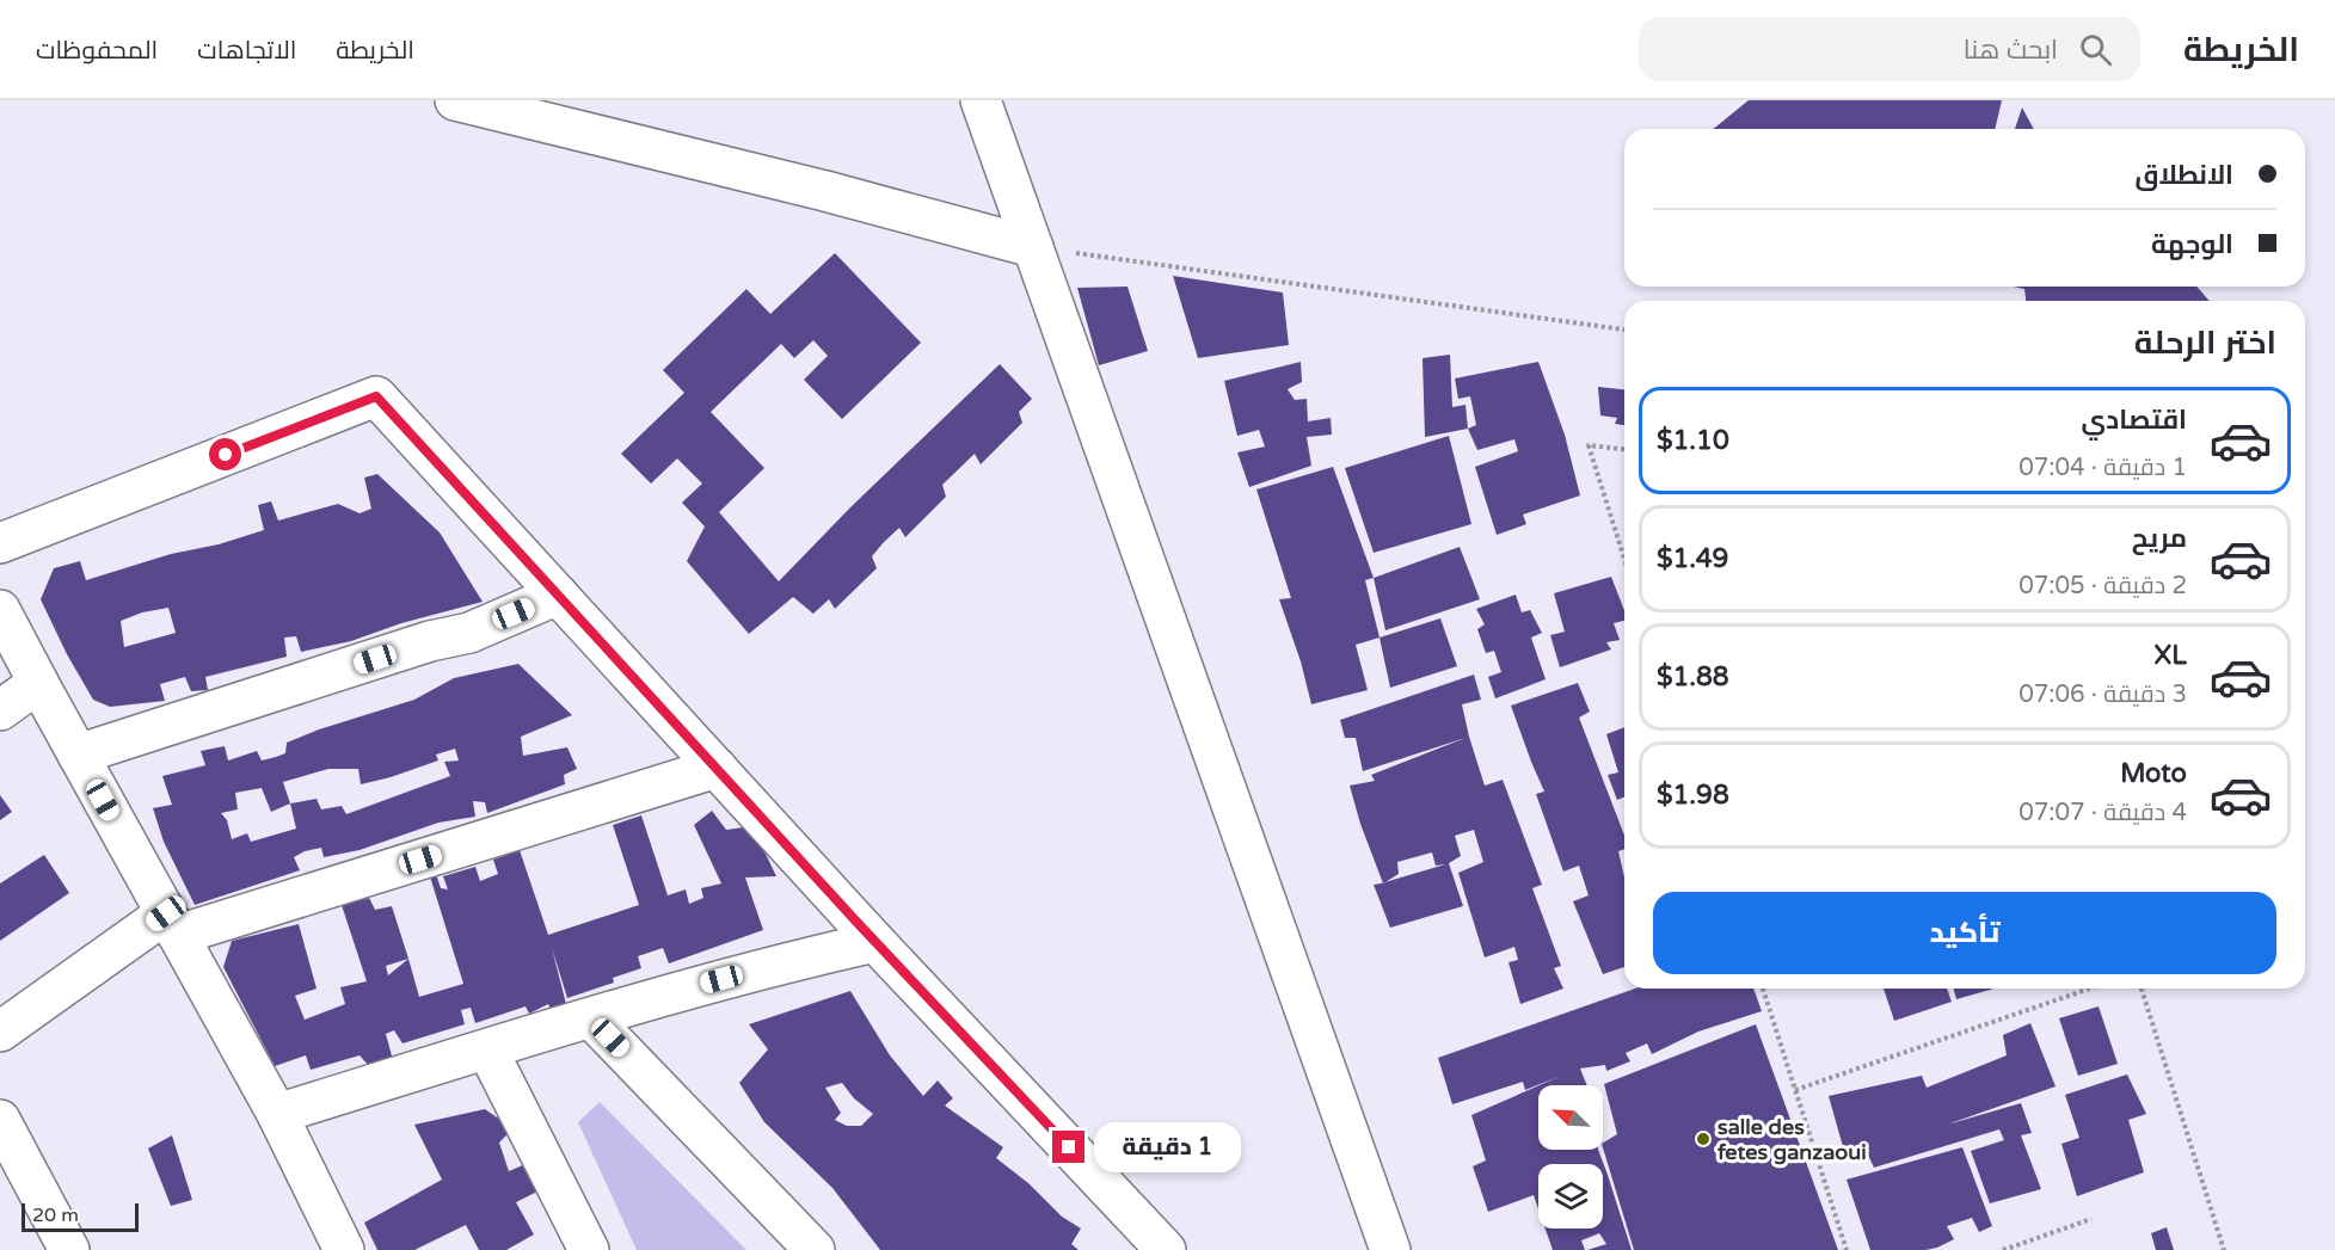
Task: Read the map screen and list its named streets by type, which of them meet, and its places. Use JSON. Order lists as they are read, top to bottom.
{
  "places": ["salle des fetes ganzaoui"],
  "scale_bar": "20 m",
  "north": "top left",
  "page": {
    "header": "الخريطة",
    "search": "ابحث هنا",
    "nav": ["الخريطة", "الاتجاهات", "المحفوظات"],
    "banner": ["الانطلاق", "الوجهة"],
    "heading": "اختر الرحلة",
    "list": [
      {
        "name": "اقتصادي",
        "note": "1 دقيقة · 07:04",
        "value": "$1.10"
      },
      {
        "name": "مريح",
        "note": "2 دقيقة · 07:05",
        "value": "$1.49"
      },
      {
        "name": "XL",
        "note": "3 دقيقة · 07:06",
        "value": "$1.88"
      },
      {
        "name": "Moto",
        "note": "4 دقيقة · 07:07",
        "value": "$1.98"
      }
    ],
    "buttons": "تأكيد",
    "bubble": "1 دقيقة",
    "scale": "20 m"
  }
}
